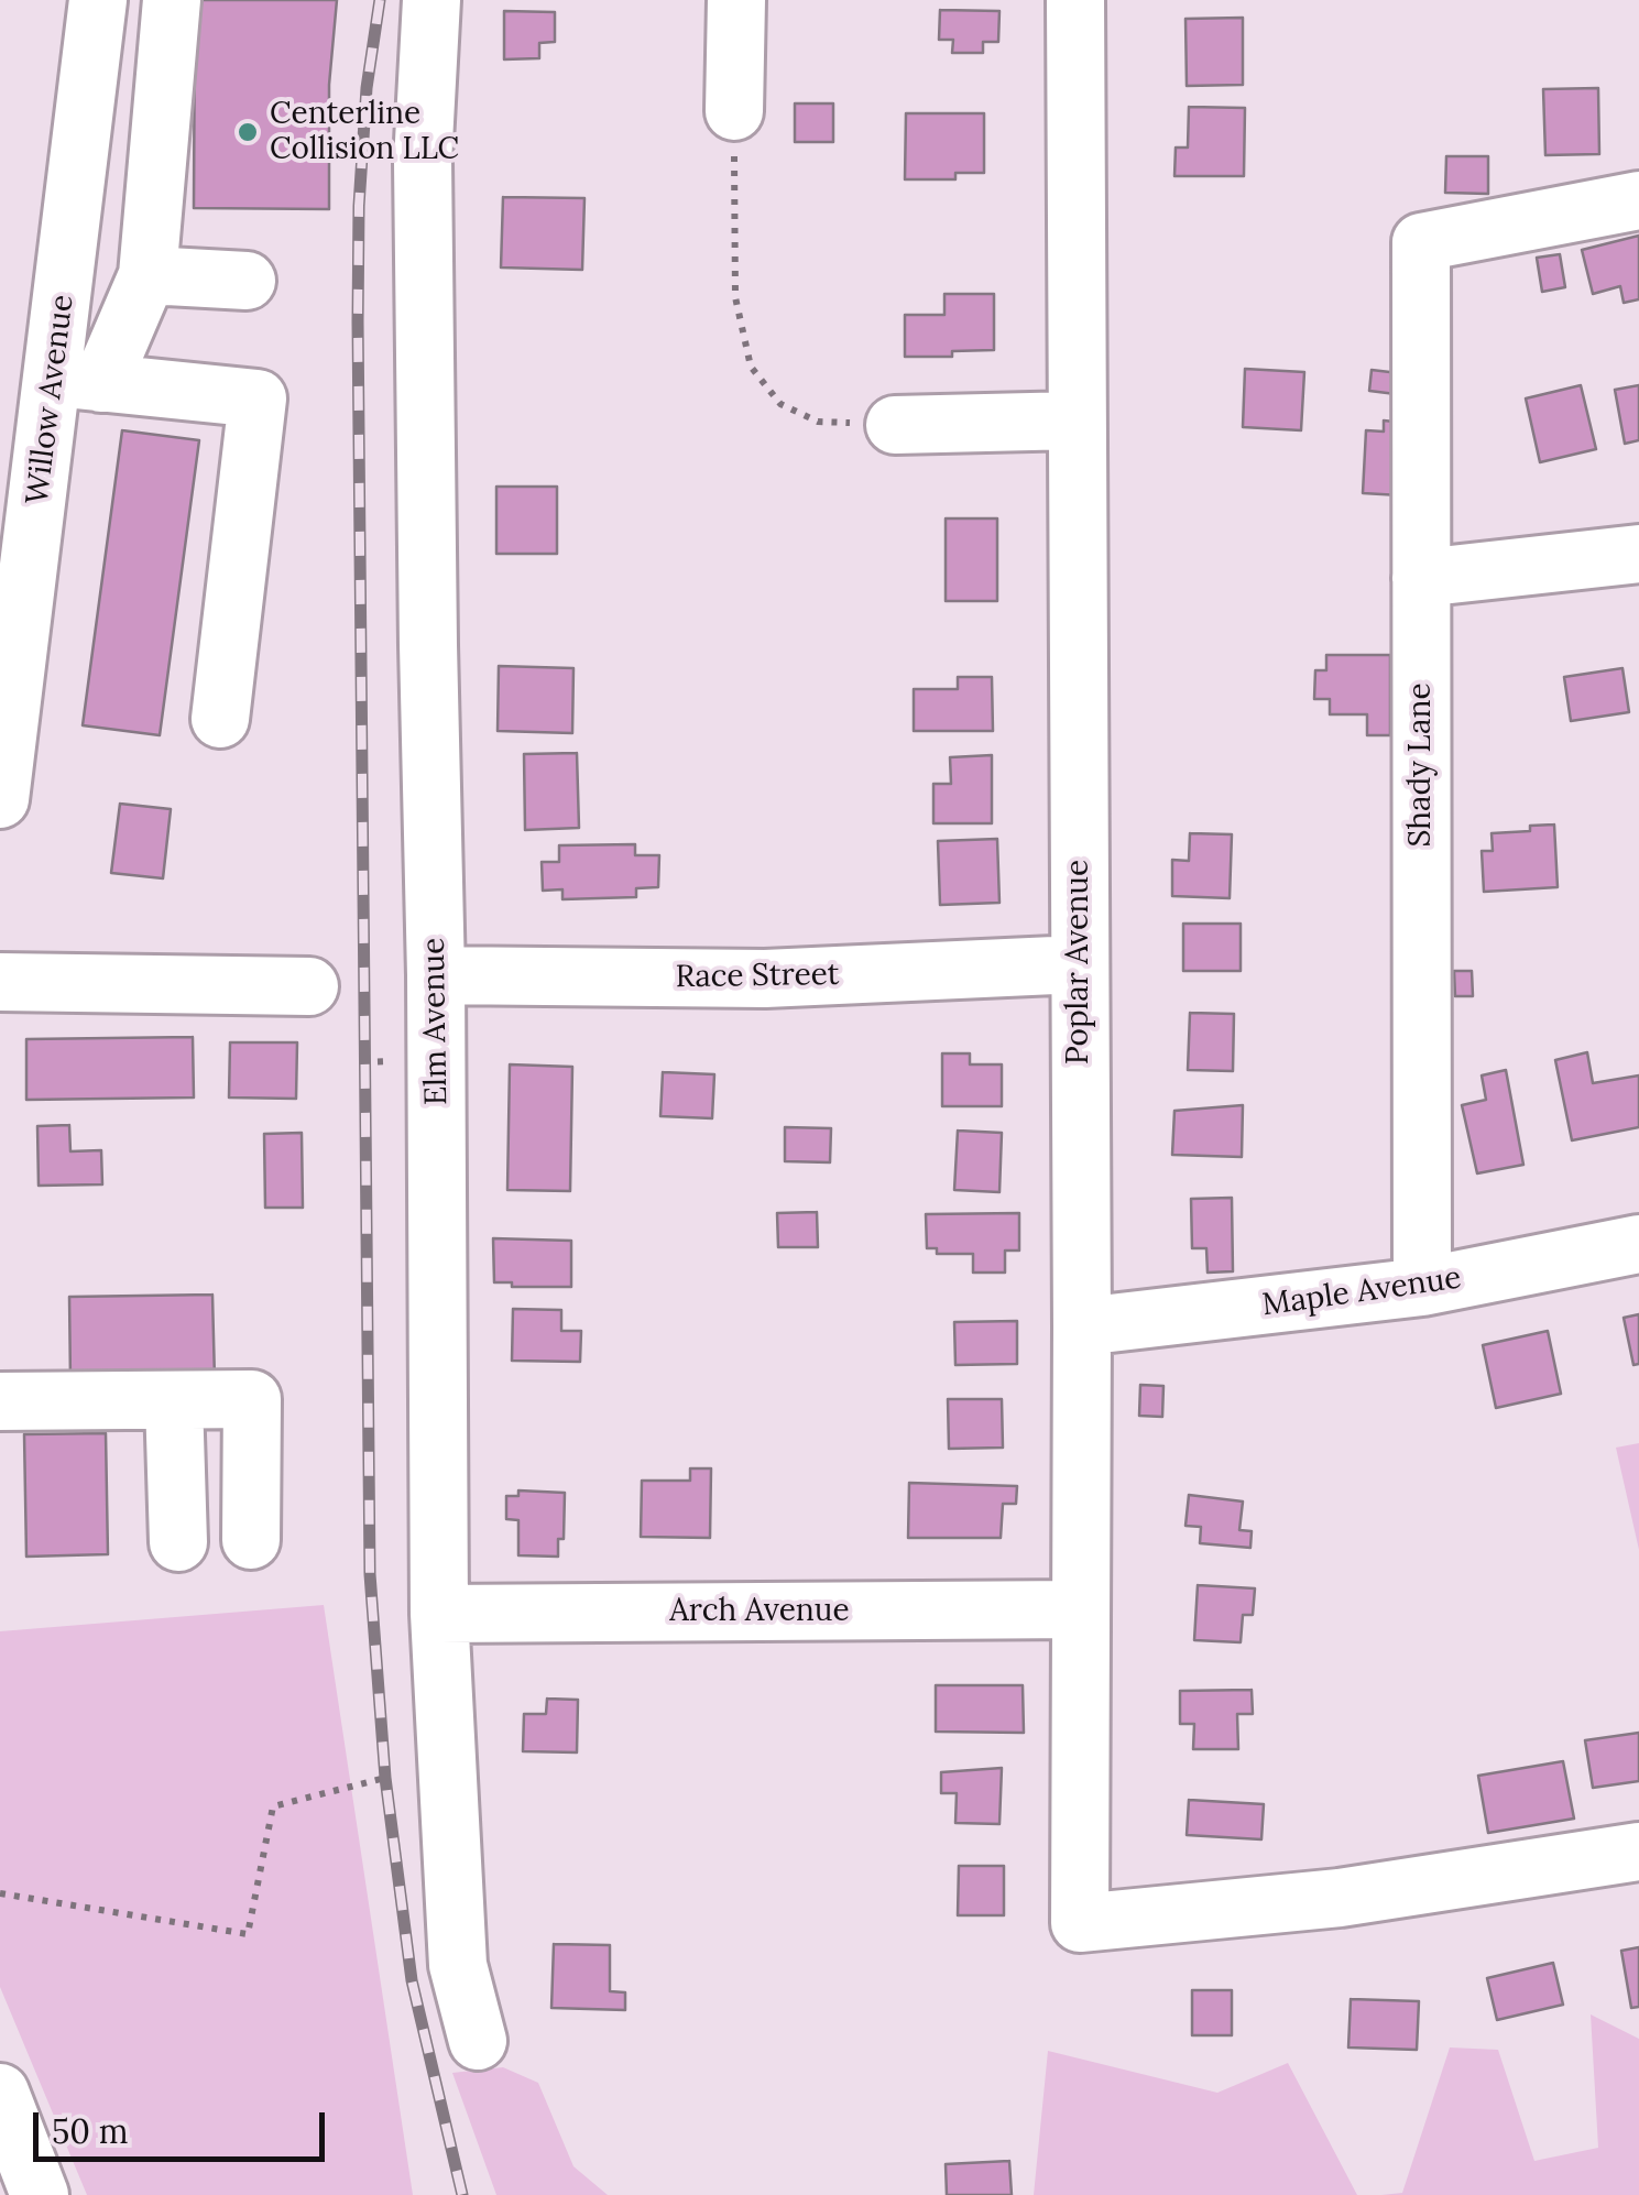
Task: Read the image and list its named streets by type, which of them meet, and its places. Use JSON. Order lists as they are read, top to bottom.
{
  "streets": {
    "street": [
      "Willow Avenue",
      "Shady Lane",
      "Poplar Avenue",
      "Race Street",
      "Elm Avenue",
      "Maple Avenue",
      "Arch Avenue"
    ]
  },
  "crossings": [
    ["Shady Lane", "Maple Avenue"],
    ["Poplar Avenue", "Race Street"],
    ["Poplar Avenue", "Maple Avenue"],
    ["Poplar Avenue", "Arch Avenue"],
    ["Race Street", "Elm Avenue"],
    ["Elm Avenue", "Arch Avenue"]
  ],
  "places": ["Centerline Collision LLC"],
  "scale_bar": "50 m"
}
